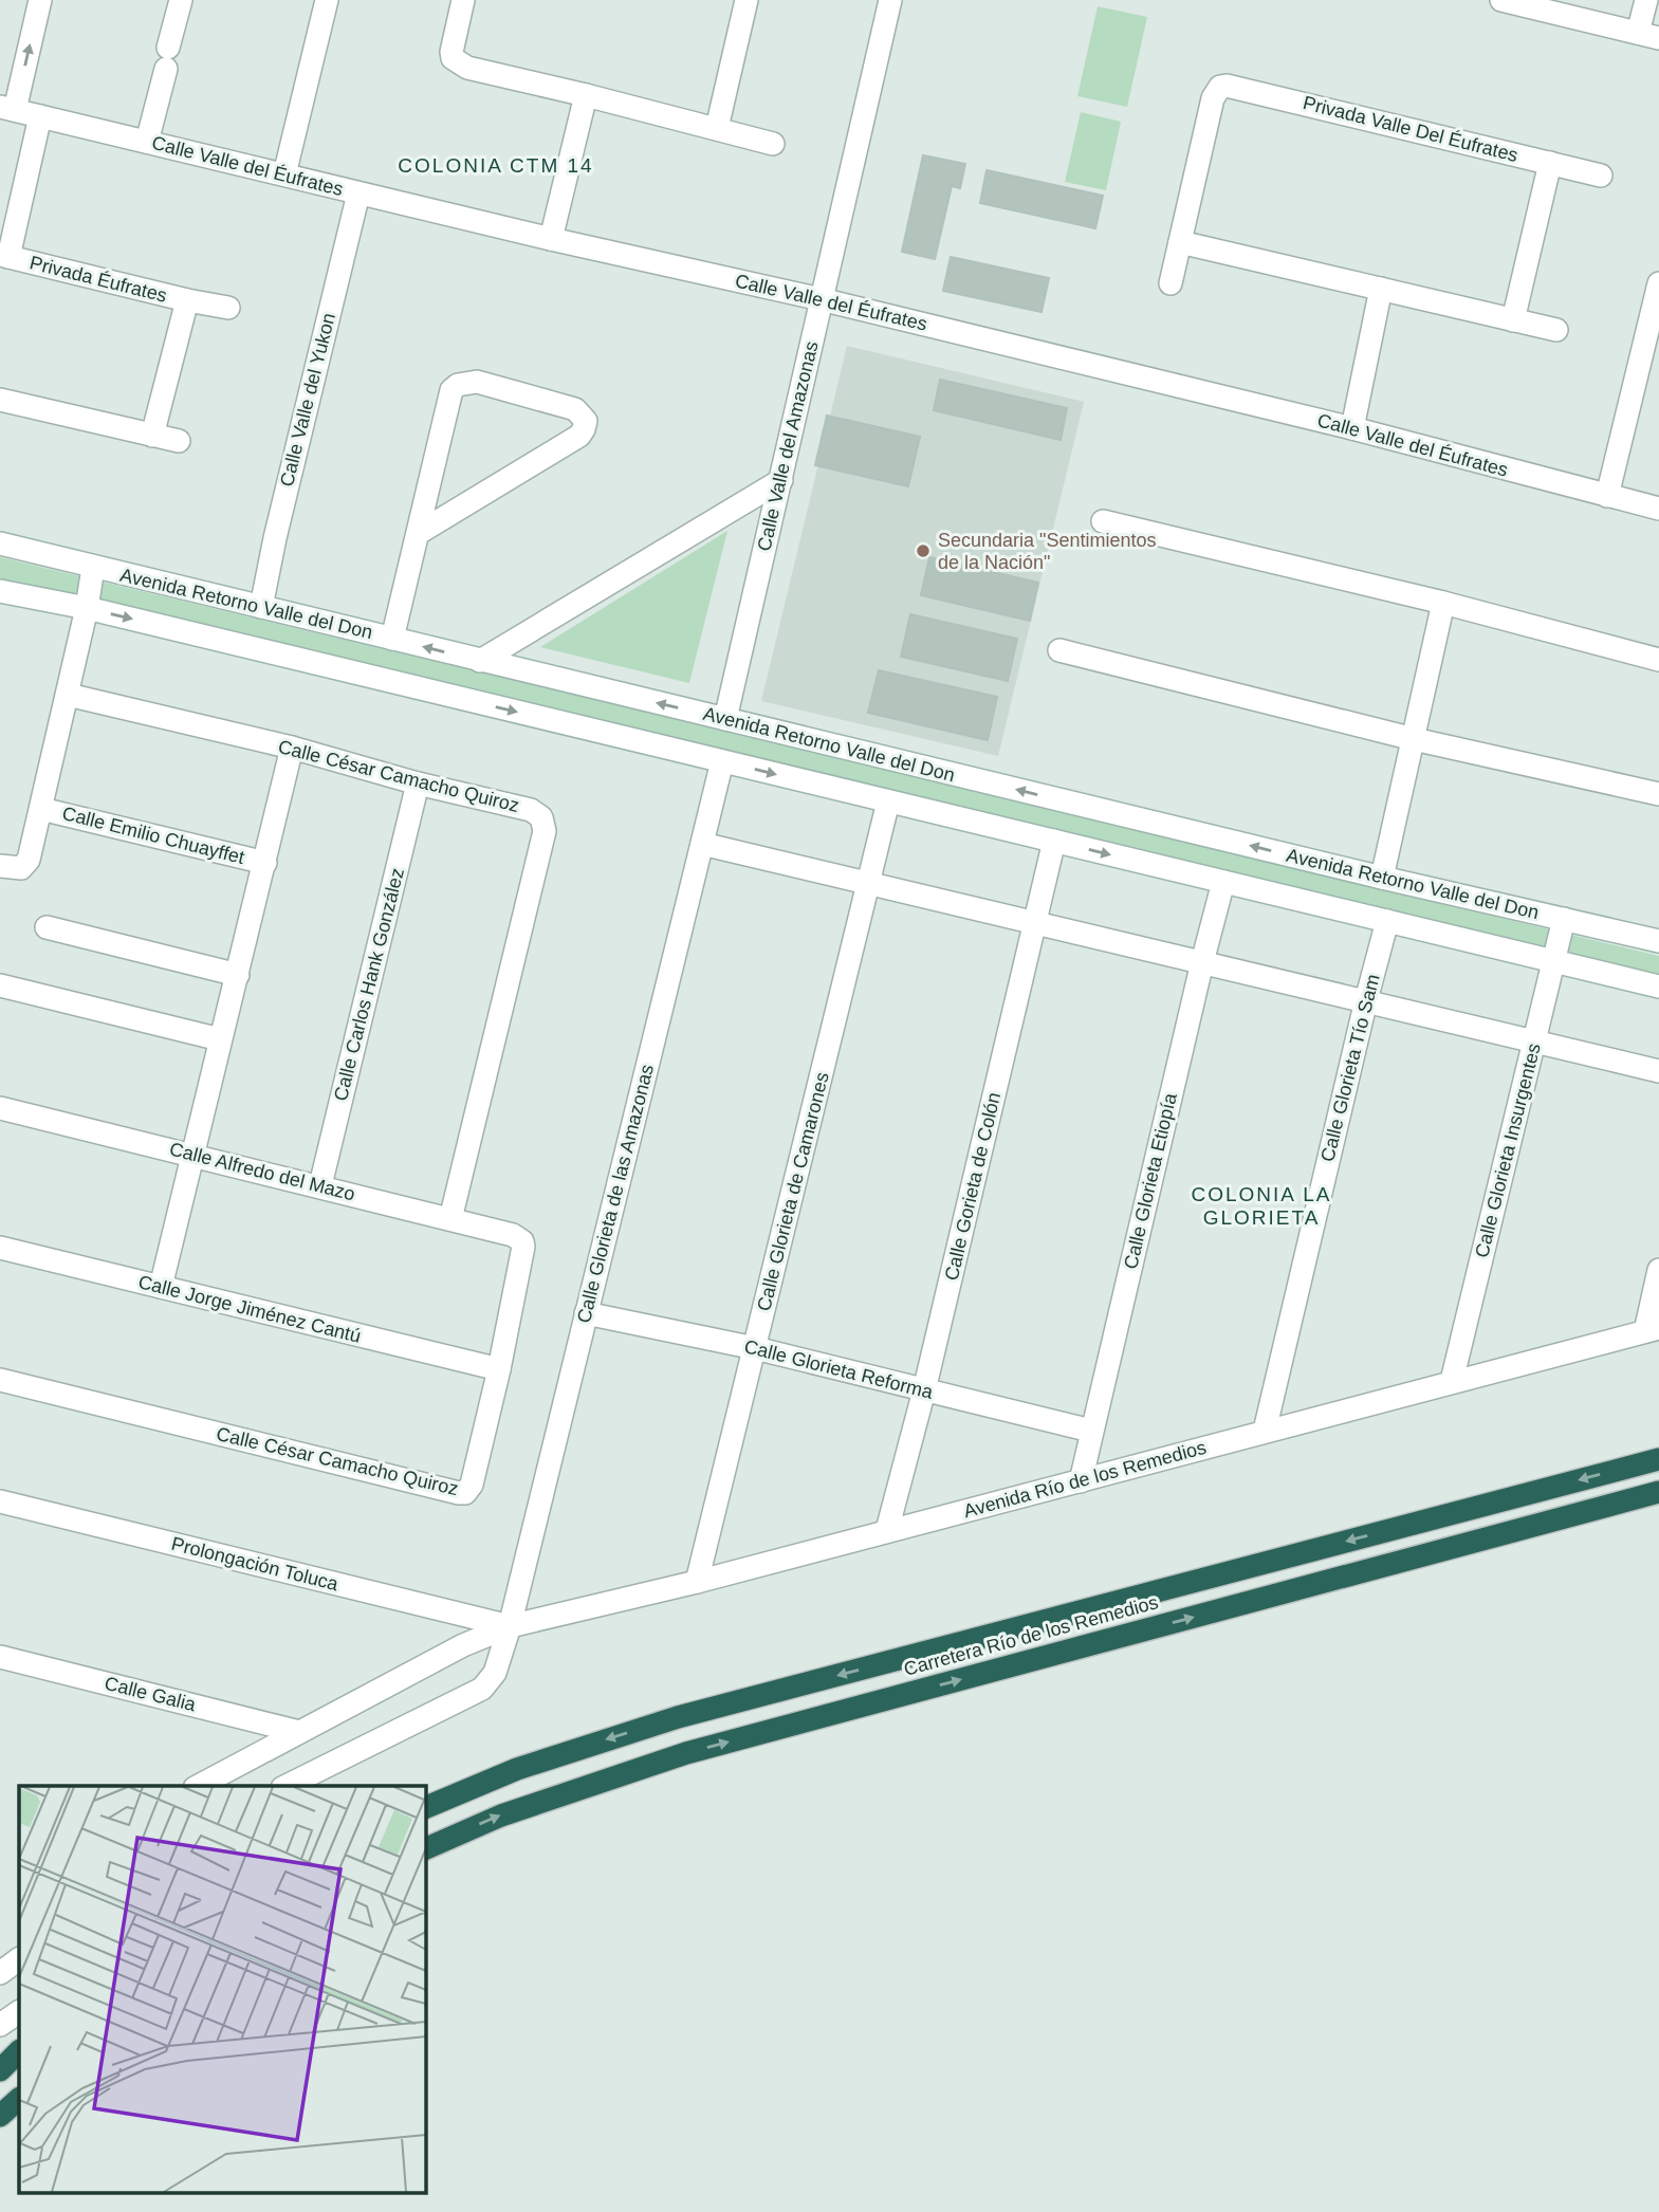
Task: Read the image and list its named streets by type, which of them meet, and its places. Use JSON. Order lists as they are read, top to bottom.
{
  "streets": {
    "highway": ["Carretera Río de los Remedios"],
    "street": [
      "Privada Valle Del Éufrates",
      "Calle Valle del Éufrates",
      "Privada Éufrates",
      "Calle Valle del Yukon",
      "Calle Valle del Amazonas",
      "Avenida Retorno Valle del Don",
      "Calle César Camacho Quiroz",
      "Calle Emilio Chuayffet",
      "Calle Carlos Hank González",
      "Calle Glorieta Tío Sam",
      "Calle Glorieta Insurgentes",
      "Calle Alfredo del Mazo",
      "Calle Glorieta Etiopía",
      "Calle Gorieta de Colón",
      "Calle Glorieta de Camarones",
      "Calle Glorieta de las Amazonas",
      "Calle Jorge Jiménez Cantú",
      "Calle Glorieta Reforma",
      "Avenida Río de los Remedios",
      "Prolongación Toluca",
      "Calle Galia"
    ]
  },
  "crossings": [
    ["Calle Valle del Éufrates", "Privada Éufrates"],
    ["Calle Valle del Éufrates", "Calle Valle del Yukon"],
    ["Calle Valle del Éufrates", "Calle Valle del Amazonas"],
    ["Calle Valle del Yukon", "Avenida Retorno Valle del Don"],
    ["Calle Valle del Amazonas", "Avenida Retorno Valle del Don"],
    ["Avenida Retorno Valle del Don", "Calle Glorieta Insurgentes"],
    ["Calle César Camacho Quiroz", "Calle Carlos Hank González"],
    ["Calle César Camacho Quiroz", "Calle Alfredo del Mazo"],
    ["Calle César Camacho Quiroz", "Calle Jorge Jiménez Cantú"],
    ["Calle Carlos Hank González", "Calle Alfredo del Mazo"],
    ["Calle Glorieta Tío Sam", "Avenida Río de los Remedios"],
    ["Calle Glorieta Insurgentes", "Avenida Río de los Remedios"],
    ["Calle Glorieta Etiopía", "Calle Glorieta Reforma"],
    ["Calle Glorieta Etiopía", "Avenida Río de los Remedios"],
    ["Calle Gorieta de Colón", "Calle Glorieta Reforma"],
    ["Calle Gorieta de Colón", "Avenida Río de los Remedios"],
    ["Calle Glorieta de Camarones", "Calle Glorieta Reforma"],
    ["Calle Glorieta de Camarones", "Avenida Río de los Remedios"],
    ["Calle Glorieta de las Amazonas", "Calle Glorieta Reforma"],
    ["Calle Glorieta de las Amazonas", "Avenida Río de los Remedios"],
    ["Calle Glorieta de las Amazonas", "Prolongación Toluca"],
    ["Avenida Río de los Remedios", "Prolongación Toluca"],
    ["Avenida Río de los Remedios", "Calle Galia"]
  ],
  "districts": ["COLONIA CTM 14", "COLONIA LA GLORIETA"],
  "places": ["Secundaria \"Sentimientos de la Nación\""]
}
